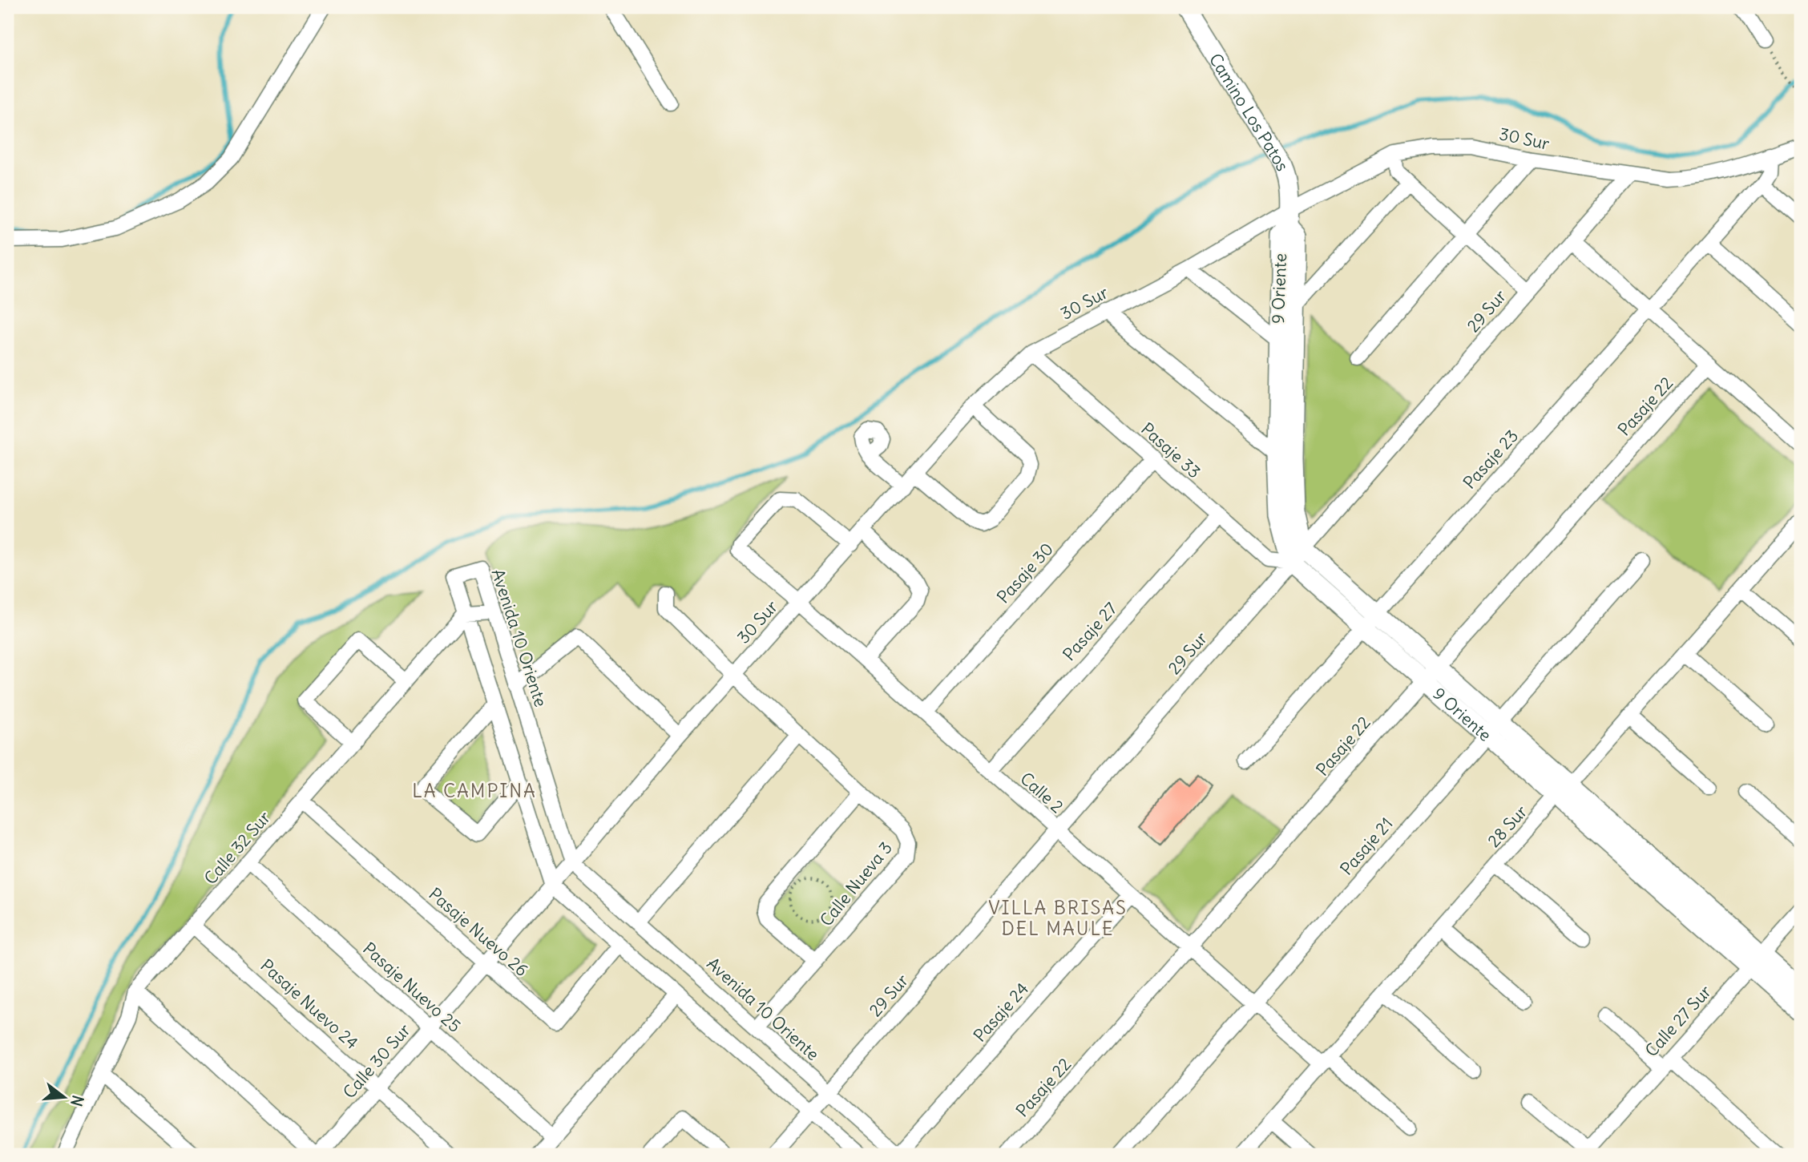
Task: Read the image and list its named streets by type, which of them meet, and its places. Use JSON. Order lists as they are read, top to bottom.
{
  "streets": {
    "street": [
      "Camino Los Patos",
      "30 Sur",
      "9 Oriente",
      "29 Sur",
      "Pasaje 22",
      "Pasaje 33",
      "Pasaje 23",
      "Pasaje 30",
      "Pasaje 27",
      "Avenida 10 Oriente",
      "Calle 2",
      "28 Sur",
      "Pasaje 21",
      "Calle 32 Sur",
      "Calle Nueva 3",
      "Pasaje Nuevo 26",
      "Pasaje Nuevo 25",
      "Pasaje Nuevo 24",
      "Pasaje 24",
      "Calle 27 Sur",
      "Calle 30 Sur"
    ]
  },
  "crossings": [
    ["Camino Los Patos", "30 Sur"],
    ["Camino Los Patos", "9 Oriente"],
    ["30 Sur", "9 Oriente"],
    ["30 Sur", "29 Sur"],
    ["30 Sur", "Pasaje 33"],
    ["30 Sur", "Avenida 10 Oriente"],
    ["30 Sur", "Calle 2"],
    ["30 Sur", "Calle Nueva 3"],
    ["30 Sur", "Calle 30 Sur"],
    ["9 Oriente", "29 Sur"],
    ["9 Oriente", "Pasaje 22"],
    ["9 Oriente", "Pasaje 33"],
    ["9 Oriente", "Pasaje 23"],
    ["9 Oriente", "28 Sur"],
    ["9 Oriente", "Pasaje 21"],
    ["9 Oriente", "Calle 27 Sur"],
    ["29 Sur", "Pasaje 33"],
    ["29 Sur", "Avenida 10 Oriente"],
    ["29 Sur", "Calle 2"],
    ["Pasaje 22", "Calle 2"],
    ["Pasaje 33", "Pasaje 30"],
    ["Pasaje 33", "Pasaje 27"],
    ["Pasaje 30", "Calle 2"],
    ["Pasaje 27", "Calle 2"],
    ["Avenida 10 Oriente", "Calle 32 Sur"],
    ["Avenida 10 Oriente", "Calle Nueva 3"],
    ["Avenida 10 Oriente", "Pasaje 24"],
    ["Avenida 10 Oriente", "Calle 30 Sur"],
    ["Calle 2", "28 Sur"],
    ["Calle 2", "Pasaje 21"],
    ["Calle 2", "Pasaje 24"],
    ["Calle 32 Sur", "Pasaje Nuevo 26"],
    ["Calle 32 Sur", "Pasaje Nuevo 25"],
    ["Calle 32 Sur", "Pasaje Nuevo 24"],
    ["Pasaje Nuevo 26", "Calle 30 Sur"],
    ["Pasaje Nuevo 25", "Calle 30 Sur"],
    ["Pasaje Nuevo 24", "Calle 30 Sur"]
  ],
  "districts": ["LA CAMPINA", "VILLA BRISAS DEL MAULE"],
  "north": "right"
}
